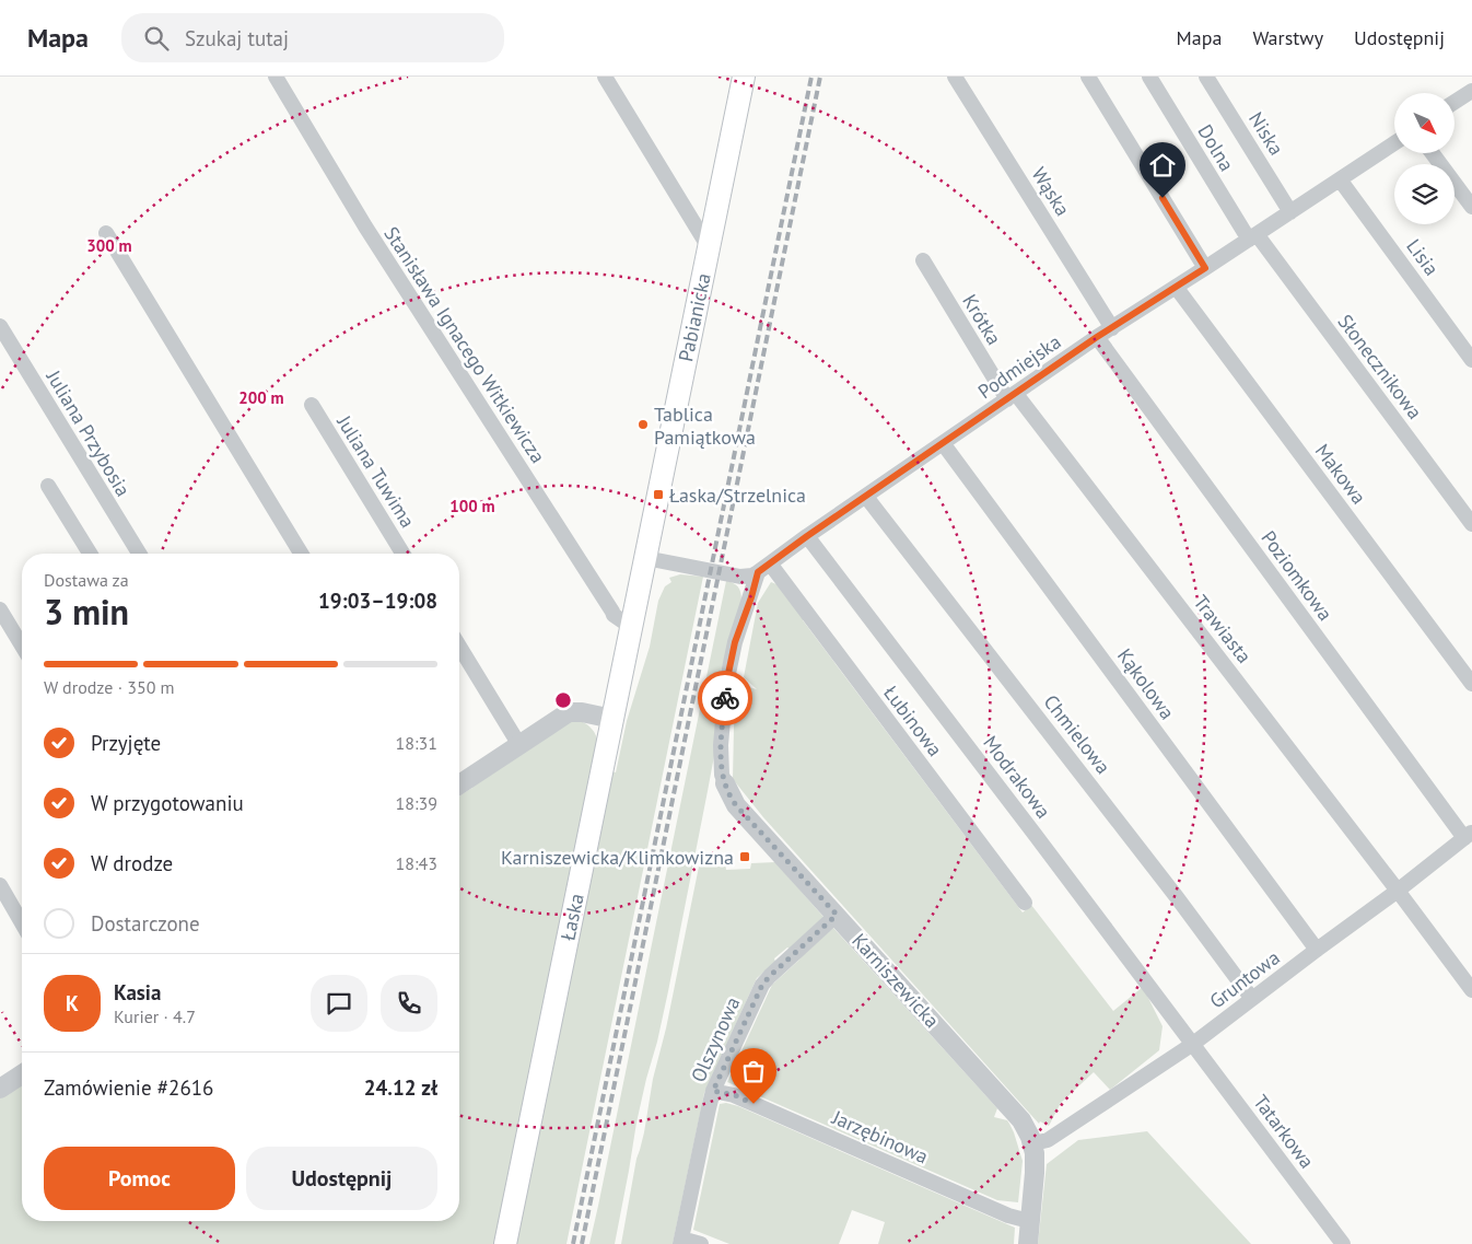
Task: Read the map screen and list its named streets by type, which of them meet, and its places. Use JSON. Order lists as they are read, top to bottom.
{
  "streets": {
    "main road": ["Pabianicka", "Łaska"],
    "street": [
      "Niska",
      "Dolna",
      "Wąska",
      "Lisia",
      "Krótka",
      "Stanisława Ignacego Witkiewicza",
      "Podmiejska",
      "Słonecznikowa",
      "Juliana Przybosia",
      "Juliana Tuwima",
      "Makowa",
      "Poziomkowa",
      "Trawiasta",
      "Kąkolowa",
      "Łubinowa",
      "Chmielowa",
      "Modrakowa",
      "Gruntowa",
      "Karniszewicka",
      "Olszynowa",
      "Tatarkowa",
      "Jarzębinowa"
    ]
  },
  "crossings": [
    ["Niska", "Podmiejska"],
    ["Dolna", "Podmiejska"],
    ["Dolna", "Słonecznikowa"],
    ["Wąska", "Podmiejska"],
    ["Lisia", "Podmiejska"],
    ["Pabianicka", "Łaska"],
    ["Krótka", "Podmiejska"],
    ["Krótka", "Trawiasta"],
    ["Stanisława Ignacego Witkiewicza", "Łaska"],
    ["Podmiejska", "Słonecznikowa"],
    ["Podmiejska", "Makowa"],
    ["Podmiejska", "Poziomkowa"],
    ["Podmiejska", "Trawiasta"],
    ["Podmiejska", "Kąkolowa"],
    ["Podmiejska", "Łubinowa"],
    ["Podmiejska", "Chmielowa"],
    ["Podmiejska", "Modrakowa"],
    ["Podmiejska", "Karniszewicka"],
    ["Poziomkowa", "Gruntowa"],
    ["Trawiasta", "Gruntowa"],
    ["Kąkolowa", "Gruntowa"],
    ["Łubinowa", "Karniszewicka"],
    ["Chmielowa", "Gruntowa"],
    ["Modrakowa", "Gruntowa"],
    ["Modrakowa", "Tatarkowa"],
    ["Gruntowa", "Karniszewicka"],
    ["Gruntowa", "Tatarkowa"],
    ["Karniszewicka", "Olszynowa"],
    ["Karniszewicka", "Jarzębinowa"],
    ["Olszynowa", "Jarzębinowa"]
  ],
  "places": {
    "other": ["Tablica Pamiątkowa"],
    "transit": ["Łaska/Strzelnica", "Karniszewicka/Klimkowizna"]
  },
  "north": "bottom right",
  "page": {
    "header": "Mapa",
    "search": "Szukaj tutaj",
    "nav": ["Mapa", "Warstwy", "Udostępnij"],
    "heading": ["3 min", "Dostawa za", "19:03–19:08"],
    "panel": [
      "Kasia",
      "Kurier · 4.7",
      "Zamówienie #2616",
      "24.12 zł"
    ],
    "bar": "W drodze · 350 m",
    "list": [
      ["Przyjęte", "18:31"],
      ["W przygotowaniu", "18:39"],
      ["W drodze", "18:43"],
      "Dostarczone"
    ],
    "round": "K",
    "buttons": ["Pomoc", "Udostępnij"]
  },
  "rings": ["300 m", "200 m", "100 m"]
}
